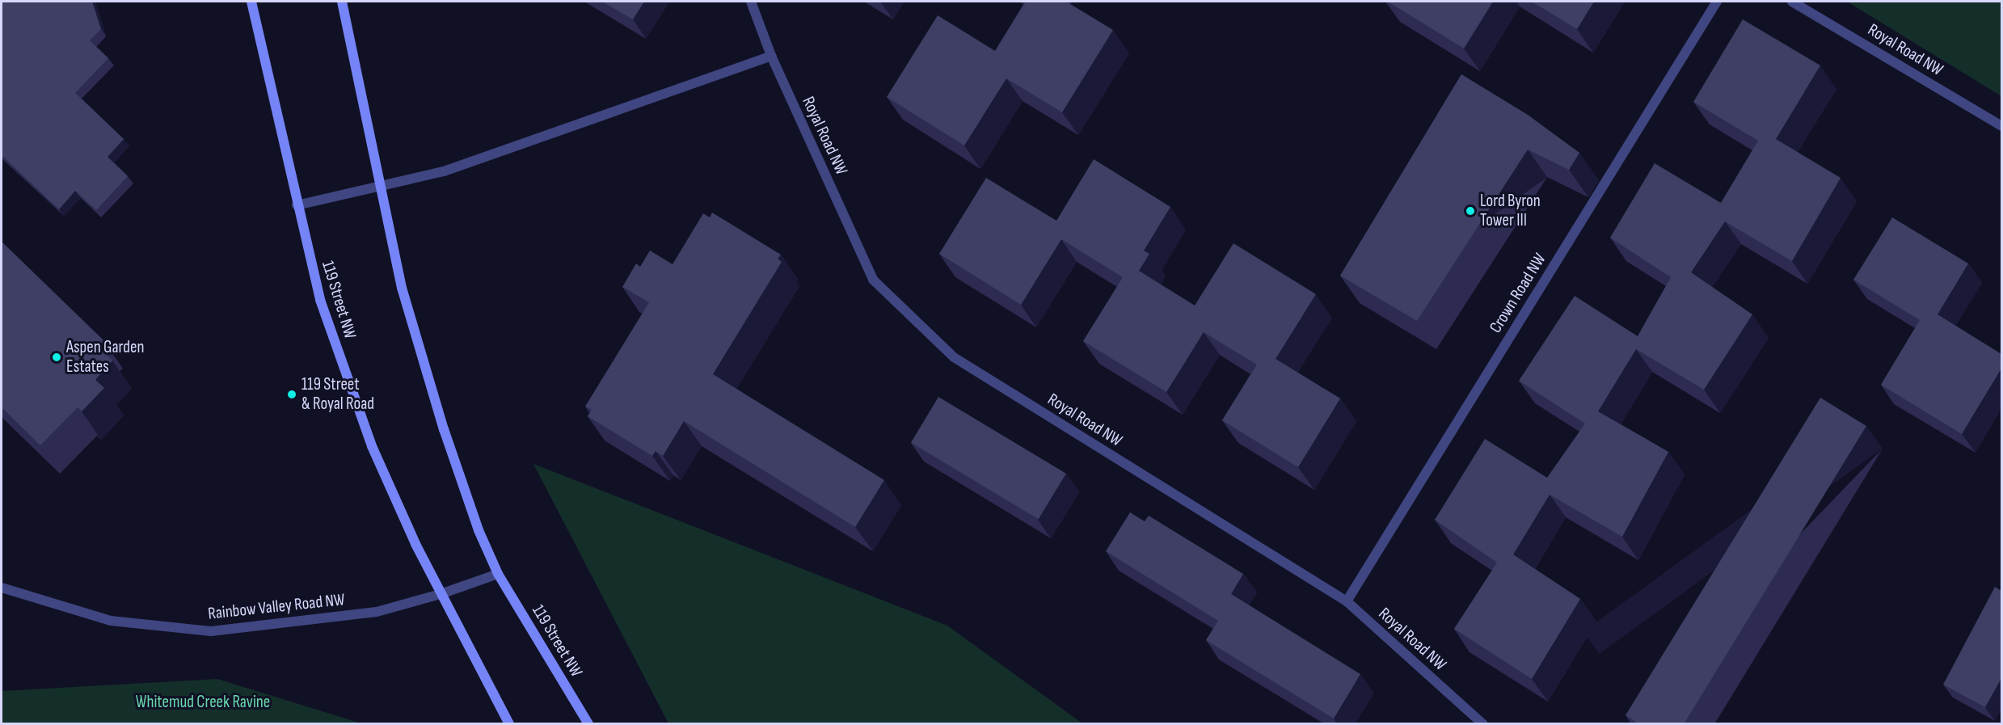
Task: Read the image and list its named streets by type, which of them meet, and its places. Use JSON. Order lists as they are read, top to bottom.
{
  "streets": {
    "main road": ["119 Street NW"],
    "street": ["Royal Road NW", "Crown Road NW", "Rainbow Valley Road NW"]
  },
  "crossings": [
    ["Royal Road NW", "Crown Road NW"],
    ["119 Street NW", "Rainbow Valley Road NW"]
  ],
  "parks": ["Whitemud Creek Ravine"],
  "places": ["Lord Byron Tower III", "Aspen Garden Estates", "119 Street & Royal Road"]
}
